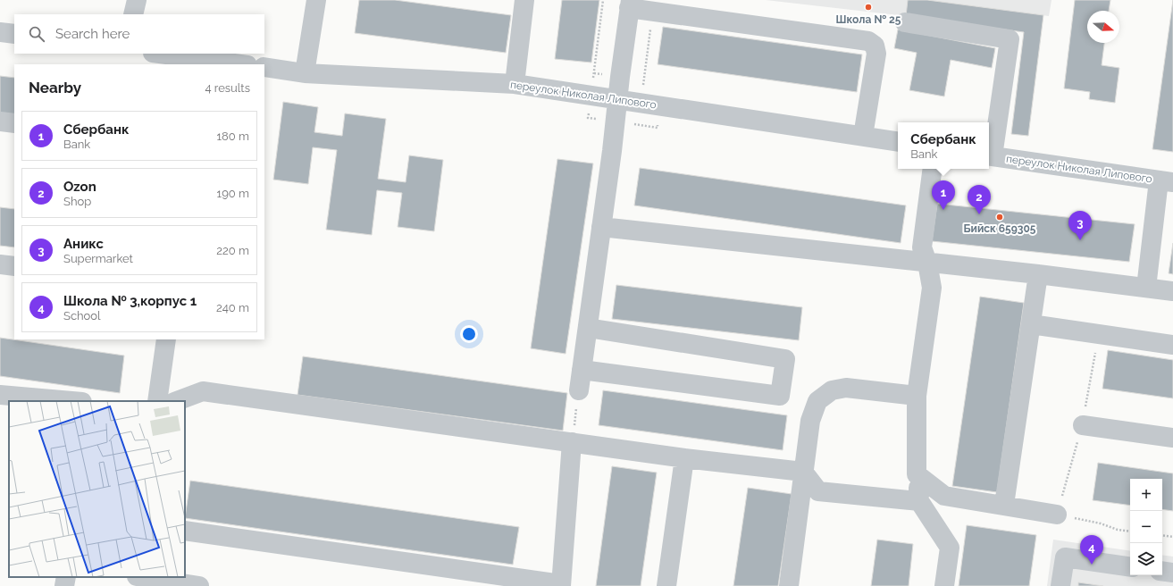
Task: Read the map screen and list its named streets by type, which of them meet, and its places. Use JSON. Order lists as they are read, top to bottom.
{
  "streets": {
    "street": ["переулок Николая Липового"]
  },
  "places": ["Школа № 25", "Бийск 659305"],
  "north": "right",
  "page": {
    "search": "Search here",
    "heading": ["Nearby", "4 results"],
    "list": [
      {
        "mark": "1",
        "name": "Сбербанк",
        "note": "Bank",
        "value": "180 m"
      },
      {
        "mark": "2",
        "name": "Ozon",
        "note": "Shop",
        "value": "190 m"
      },
      {
        "mark": "3",
        "name": "Аникс",
        "note": "Supermarket",
        "value": "220 m"
      },
      {
        "mark": "4",
        "name": "Школа № 3,корпус 1",
        "note": "School",
        "value": "240 m"
      }
    ],
    "popup": ["Сбербанк", "Bank"],
    "pins": [
      "1",
      "2",
      "3",
      "4"
    ],
    "map_buttons": ["+", "−"]
  }
}
